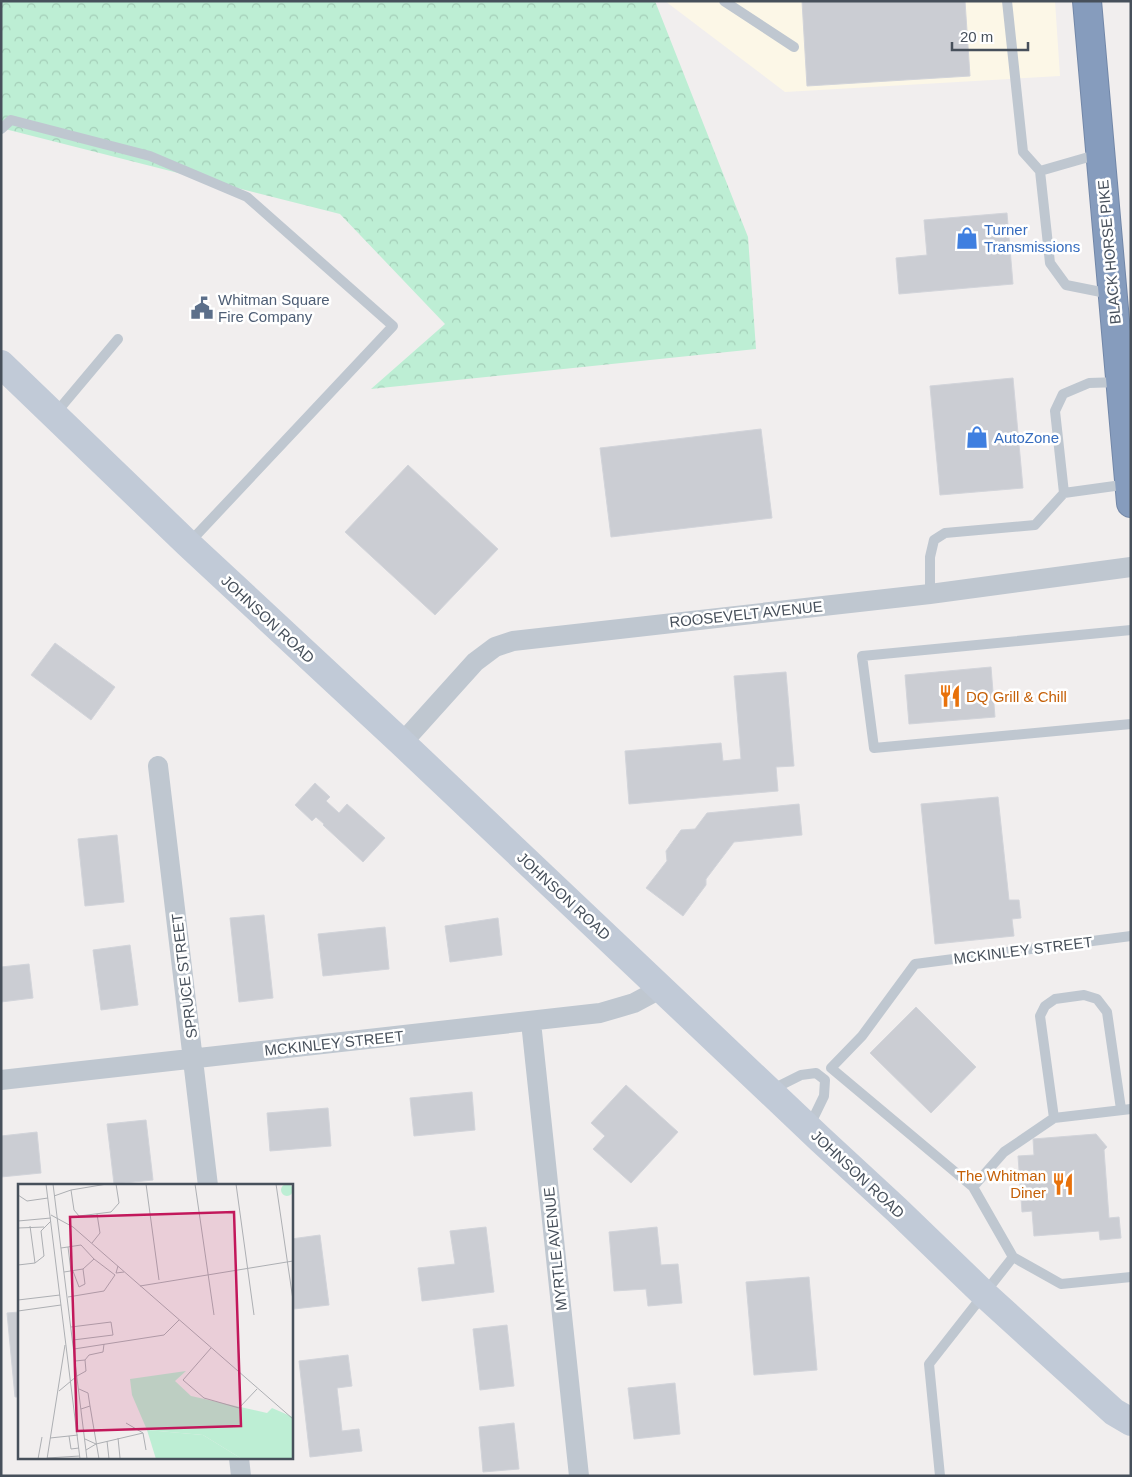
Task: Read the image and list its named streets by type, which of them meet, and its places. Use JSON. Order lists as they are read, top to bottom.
{
  "streets": {
    "highway": ["BLACK HORSE PIKE"],
    "street": [
      "ROOSEVELT AVENUE",
      "JOHNSON ROAD",
      "MCKINLEY STREET",
      "SPRUCE STREET",
      "MYRTLE AVENUE"
    ]
  },
  "crossings": [
    ["ROOSEVELT AVENUE", "JOHNSON ROAD"],
    ["JOHNSON ROAD", "MCKINLEY STREET"],
    ["MCKINLEY STREET", "SPRUCE STREET"],
    ["MCKINLEY STREET", "MYRTLE AVENUE"]
  ],
  "places": {
    "shop": ["Turner Transmissions", "AutoZone"],
    "public building": ["Whitman Square Fire Company"],
    "restaurant": ["DQ Grill & Chill", "The Whitman Diner"]
  },
  "scale_bar": "20 m"
}
